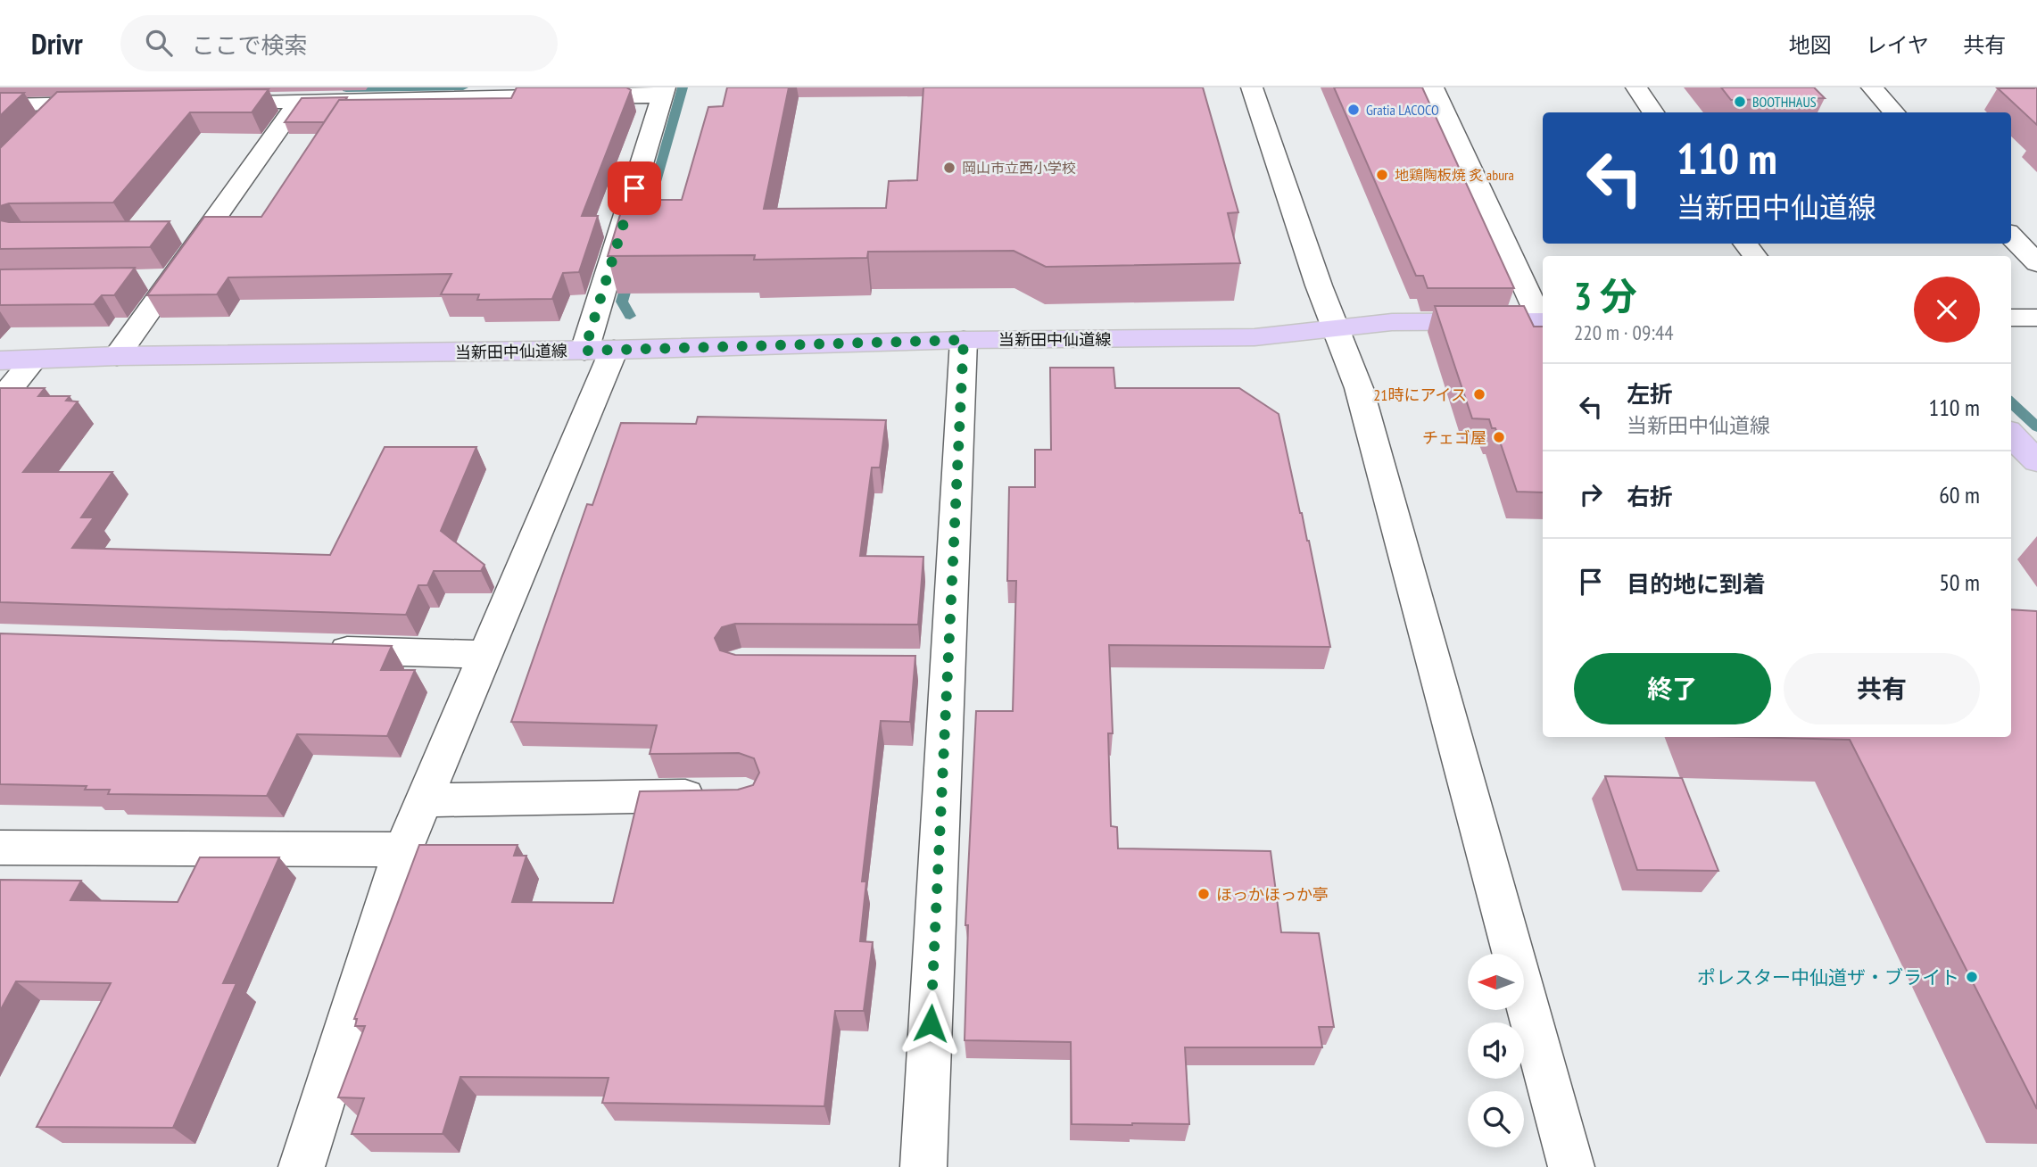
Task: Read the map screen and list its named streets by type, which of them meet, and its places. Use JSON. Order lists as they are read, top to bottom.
{
  "streets": {
    "main road": ["当新田中仙道線"]
  },
  "places": [
    "BOOTHHAUS",
    "Gratia LACOCO",
    "岡山市立西小学校",
    "地鶏陶板焼 炙 abura",
    "21時にアイス",
    "チェゴ屋",
    "ほっかほっか亭",
    "ポレスター中仙道ザ・ブライト"
  ],
  "north": "left",
  "page": {
    "header": "Drivr",
    "search": "ここで検索",
    "nav": ["地図", "レイヤ", "共有"],
    "turn": ["110 m", "当新田中仙道線"],
    "heading": ["3 分", "220 m · 09:44"],
    "list": [
      {
        "name": "左折",
        "note": "当新田中仙道線",
        "value": "110 m"
      },
      {
        "name": "右折",
        "value": "60 m"
      },
      {
        "name": "目的地に到着",
        "value": "50 m"
      }
    ],
    "buttons": ["終了", "共有"]
  }
}
